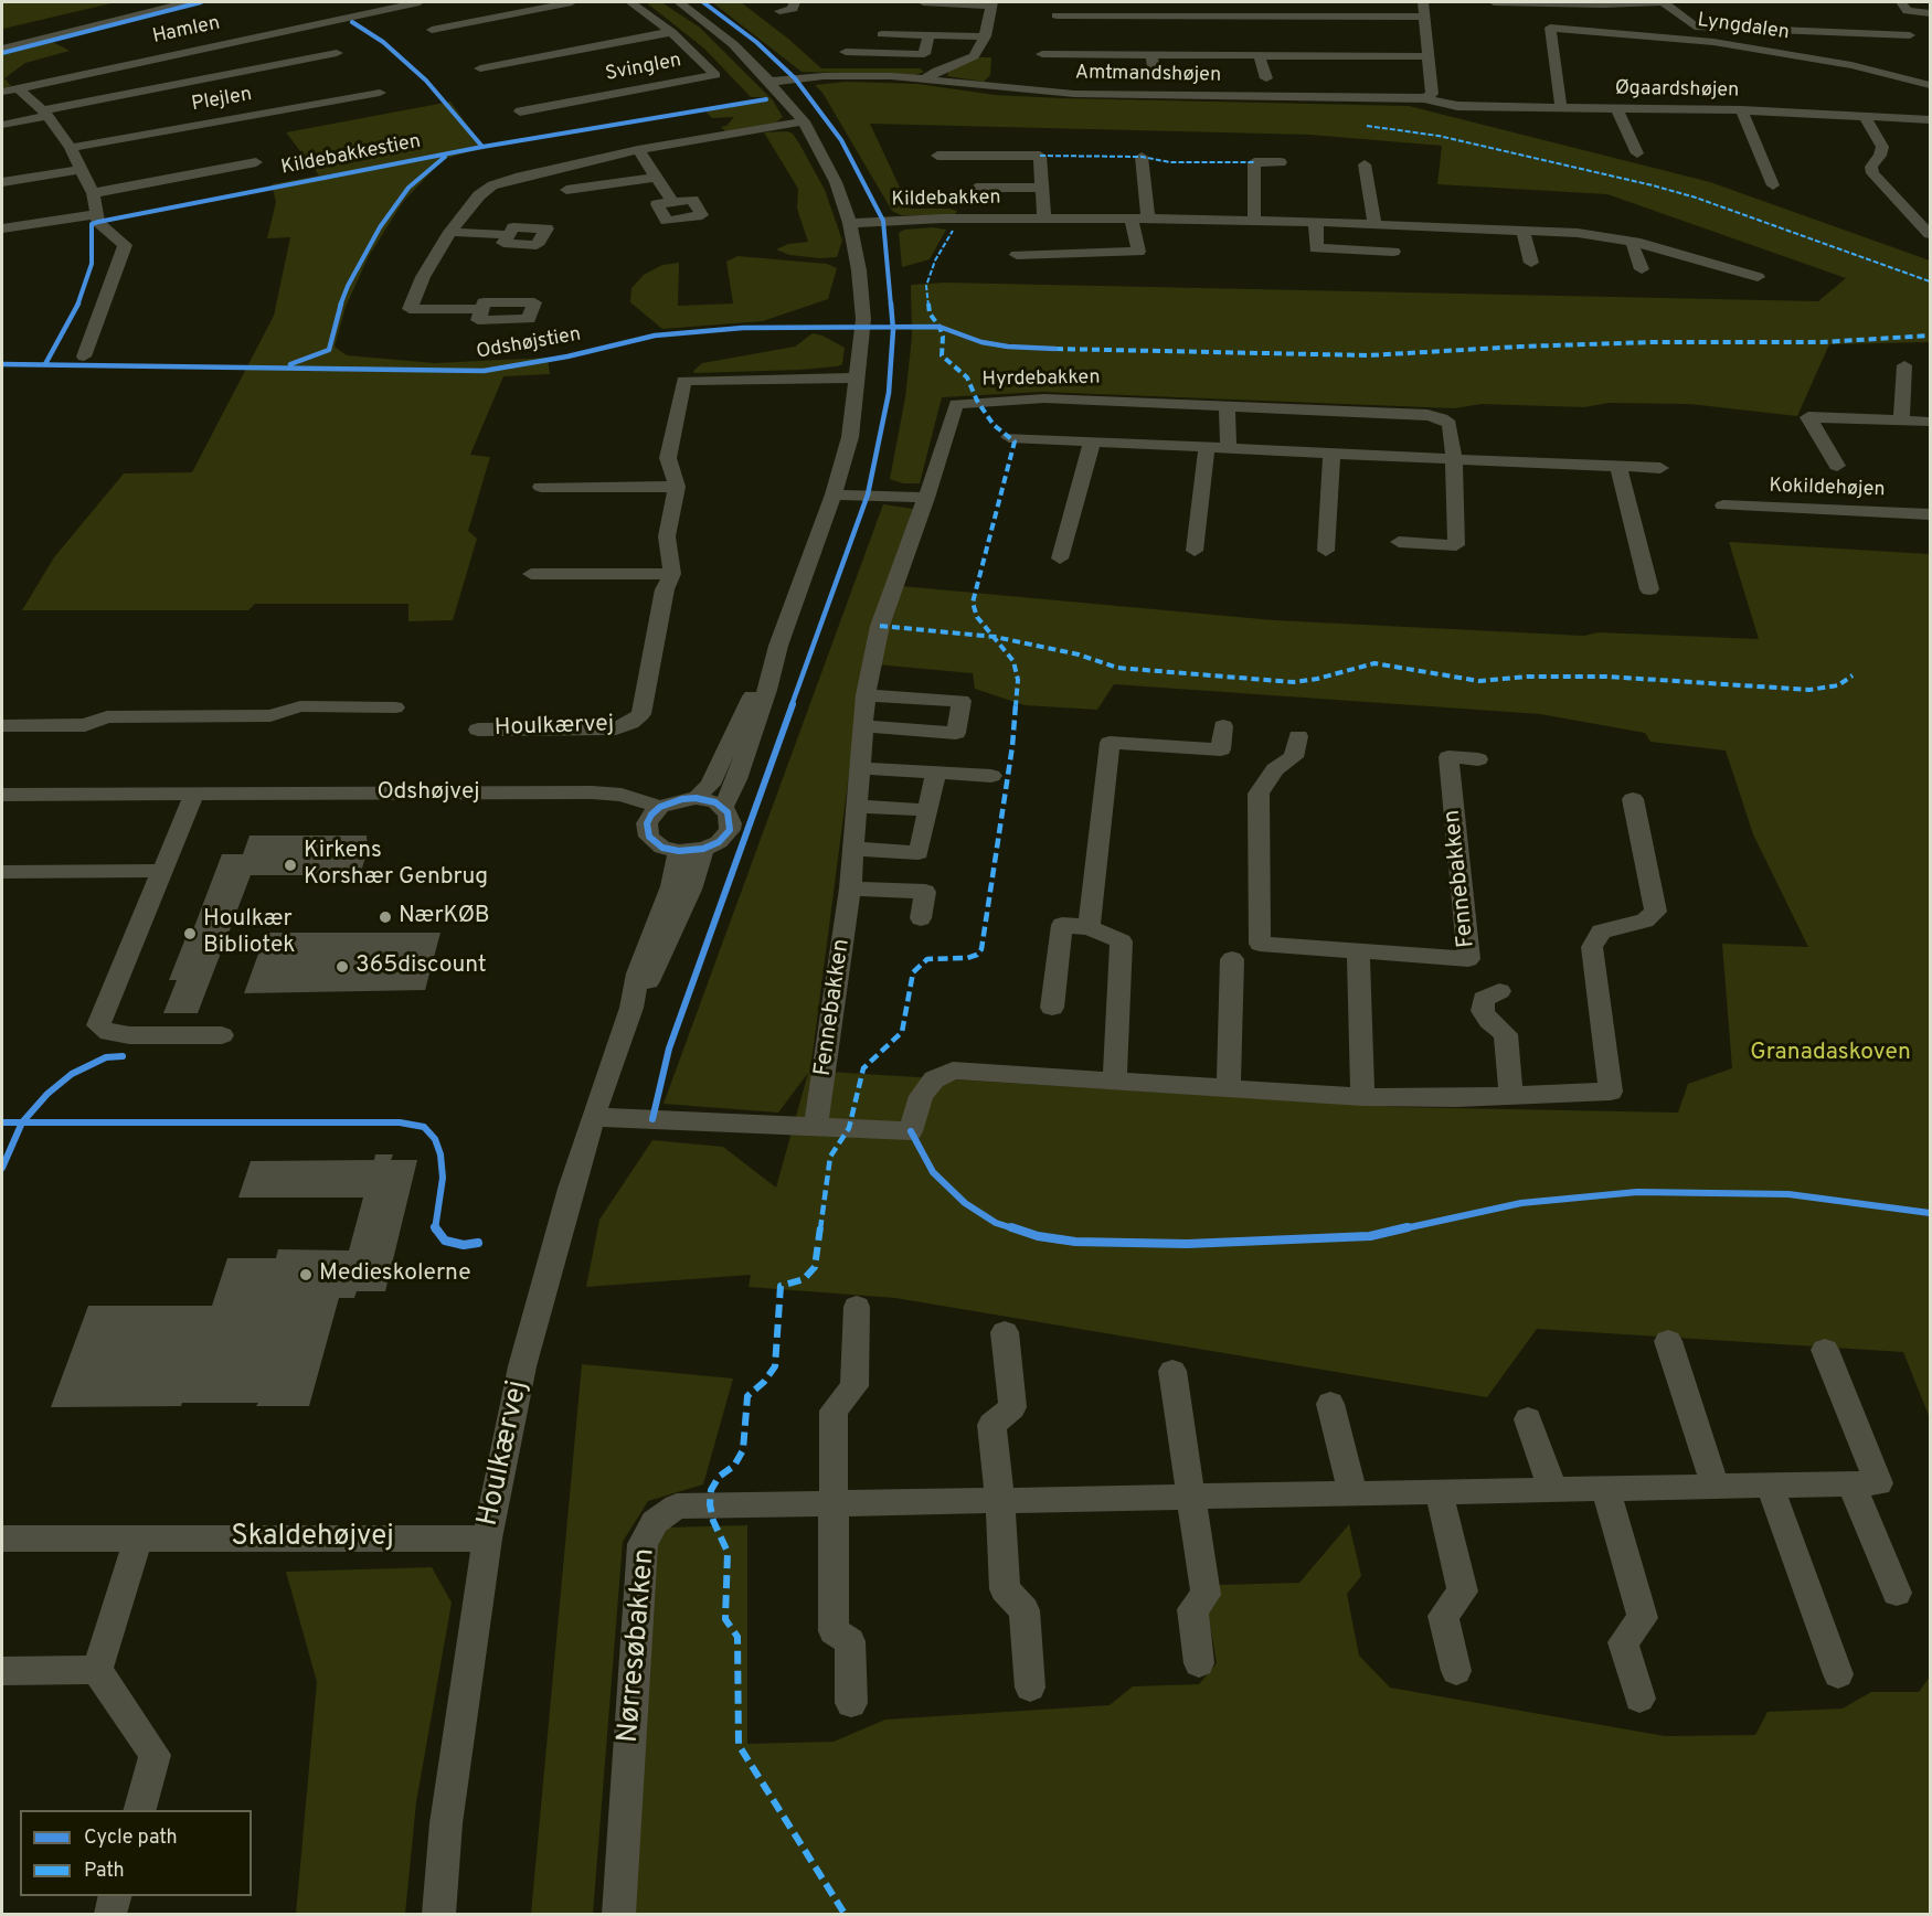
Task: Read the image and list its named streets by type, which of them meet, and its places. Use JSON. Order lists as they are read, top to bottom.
{
  "streets": {
    "street": [
      "Lyngdalen",
      "Hamlen",
      "Svinglen",
      "Amtmandshøjen",
      "Øgaardshøjen",
      "Plejlen",
      "Kildebakken",
      "Hyrdebakken",
      "Kokildehøjen",
      "Houlkærvej",
      "Odshøjvej",
      "Fennebakken",
      "Skaldehøjvej",
      "Nørresøbakken"
    ],
    "cycle path": ["Kildebakkestien", "Odshøjstien"]
  },
  "crossings": [
    ["Lyngdalen", "Øgaardshøjen"],
    ["Amtmandshøjen", "Øgaardshøjen"],
    ["Hyrdebakken", "Fennebakken"],
    ["Houlkærvej", "Odshøjvej"],
    ["Houlkærvej", "Skaldehøjvej"]
  ],
  "parks": ["Granadaskoven"],
  "places": [
    "Kirkens Korshær Genbrug",
    "NærKØB",
    "Houlkær Bibliotek",
    "365discount",
    "Medieskolerne"
  ],
  "legend": ["Cycle path", "Path"]
}
